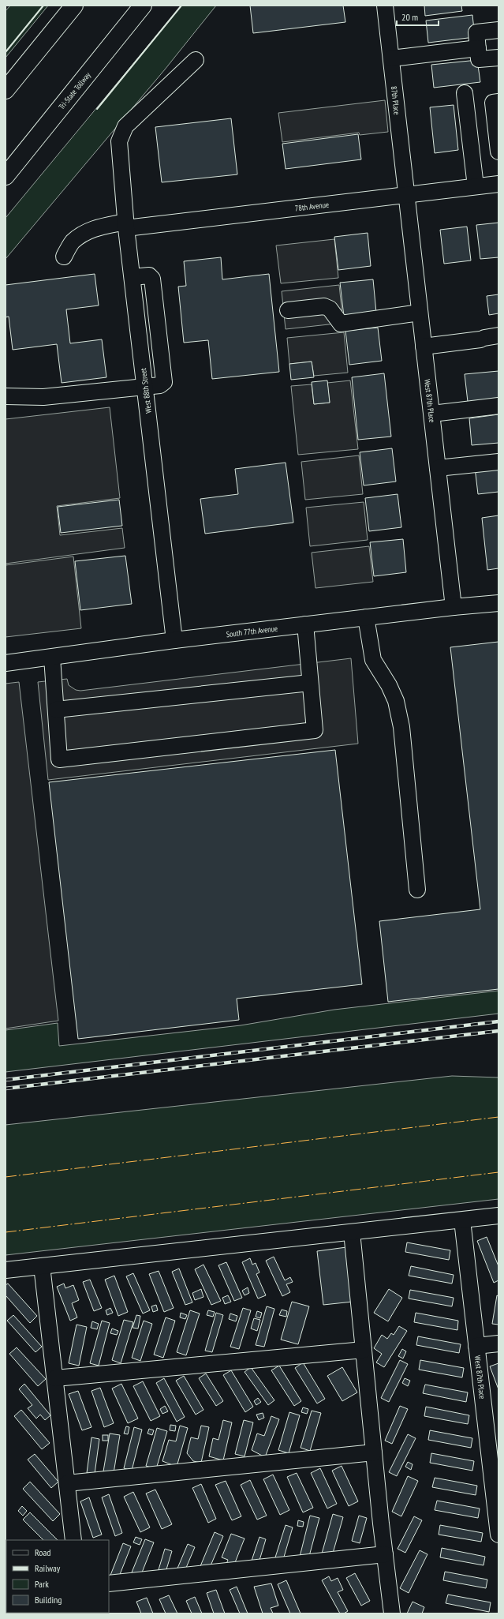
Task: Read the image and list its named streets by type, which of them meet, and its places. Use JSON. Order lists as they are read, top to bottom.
{
  "streets": {
    "highway": ["Tri-State Tollway"],
    "street": [
      "87th Place",
      "78th Avenue",
      "West 88th Street",
      "West 87th Place",
      "South 77th Avenue"
    ]
  },
  "crossings": [
    ["87th Place", "78th Avenue"],
    ["87th Place", "West 87th Place"],
    ["78th Avenue", "West 88th Street"],
    ["78th Avenue", "West 87th Place"],
    ["West 88th Street", "South 77th Avenue"],
    ["West 87th Place", "South 77th Avenue"]
  ],
  "legend": [
    "Road",
    "Railway",
    "Park",
    "Building"
  ],
  "scale_bar": "20 m"
}
